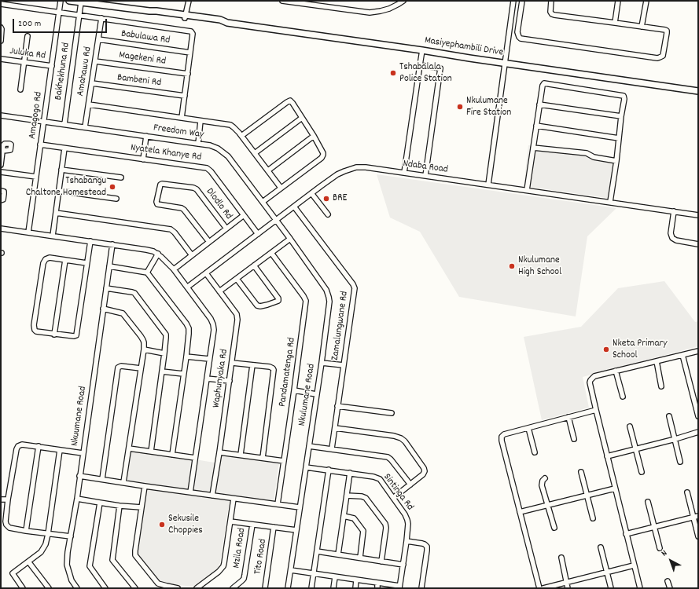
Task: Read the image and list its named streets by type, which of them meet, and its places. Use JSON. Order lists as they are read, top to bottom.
{
  "streets": {
    "main road": ["Masiyephambili Drive"],
    "street": [
      "Babulawa Rd",
      "Juluka Rd",
      "Magekeni Rd",
      "Bakhekhuna Rd",
      "Amahawu Rd",
      "Bambeni Rd",
      "Amagogo Rd",
      "Freedom Way",
      "Nyatela Khanye Rd",
      "Ndaba Road",
      "Dlodlo Rd",
      "Zamalungwane Rd",
      "Pandamatenga Rd",
      "Waphunyaka Rd",
      "Nkulumane Road",
      "Nkuumane Road",
      "Sintinga Rd",
      "Mzila Road",
      "Tito Road"
    ]
  },
  "crossings": [
    ["Babulawa Rd", "Amahawu Rd"],
    ["Masiyephambili Drive", "Bakhekhuna Rd"],
    ["Juluka Rd", "Amagogo Rd"],
    ["Magekeni Rd", "Amahawu Rd"],
    ["Bakhekhuna Rd", "Freedom Way"],
    ["Amahawu Rd", "Bambeni Rd"],
    ["Amahawu Rd", "Freedom Way"],
    ["Amagogo Rd", "Freedom Way"],
    ["Amagogo Rd", "Nyatela Khanye Rd"],
    ["Freedom Way", "Ndaba Road"],
    ["Freedom Way", "Nkulumane Road"],
    ["Nyatela Khanye Rd", "Ndaba Road"],
    ["Ndaba Road", "Zamalungwane Rd"],
    ["Ndaba Road", "Waphunyaka Rd"],
    ["Ndaba Road", "Nkulumane Road"],
    ["Nkulumane Road", "Sintinga Rd"]
  ],
  "places": [
    "Tshabalala Police Station",
    "Nkulumane Fire Station",
    "Tshabangu Chaltone Homestead",
    "BRE",
    "Nkulumane High School",
    "Nketa Primary School",
    "Sekusile Choppies"
  ],
  "scale_bar": "200 m",
  "north": "top left"
}
